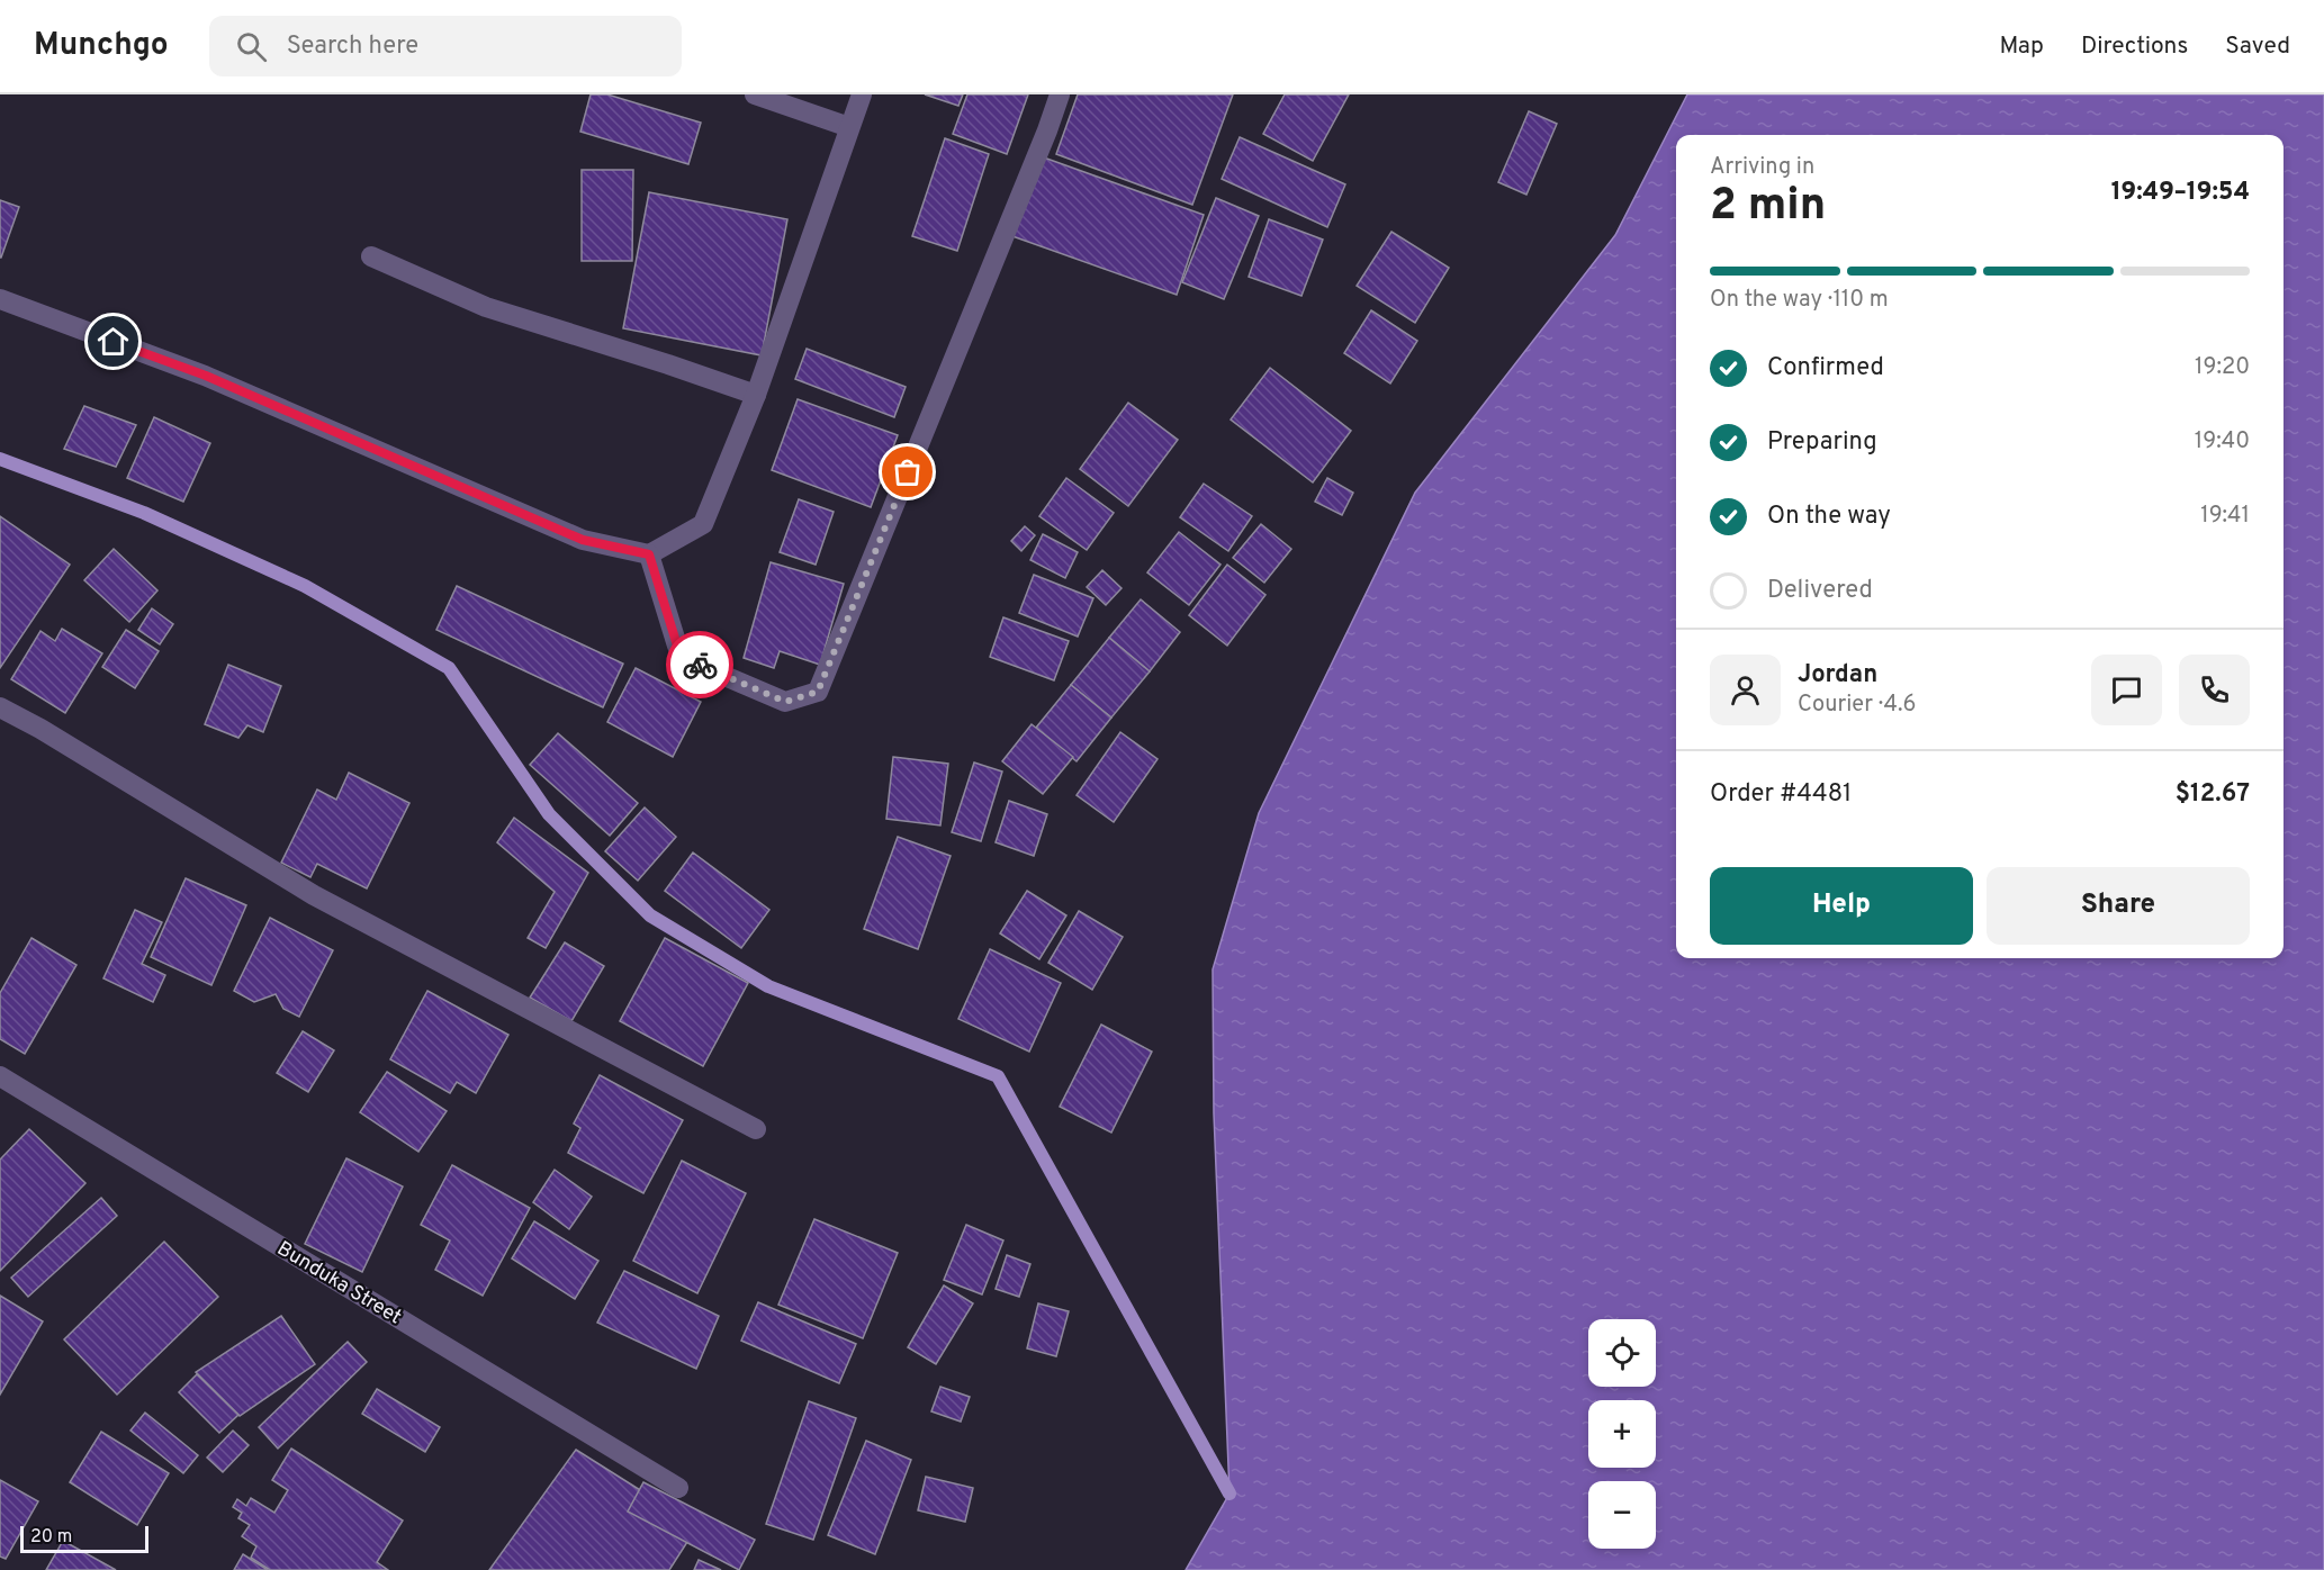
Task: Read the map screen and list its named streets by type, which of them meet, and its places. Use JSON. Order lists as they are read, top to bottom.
{
  "streets": {
    "street": ["Bunduka Street"]
  },
  "scale_bar": "20 m",
  "page": {
    "header": "Munchgo",
    "search": "Search here",
    "nav": ["Map", "Directions", "Saved"],
    "heading": ["2 min", "Arriving in", "19:49–19:54"],
    "panel": [
      "Jordan",
      "Courier · 4.6",
      "Order #4481",
      "$12.67"
    ],
    "bar": "On the way · 110 m",
    "list": [
      ["Confirmed", "19:20"],
      ["Preparing", "19:40"],
      ["On the way", "19:41"],
      "Delivered"
    ],
    "buttons": ["Help", "Share"],
    "map_buttons": ["+", "−"],
    "scale": "20 m"
  }
}
